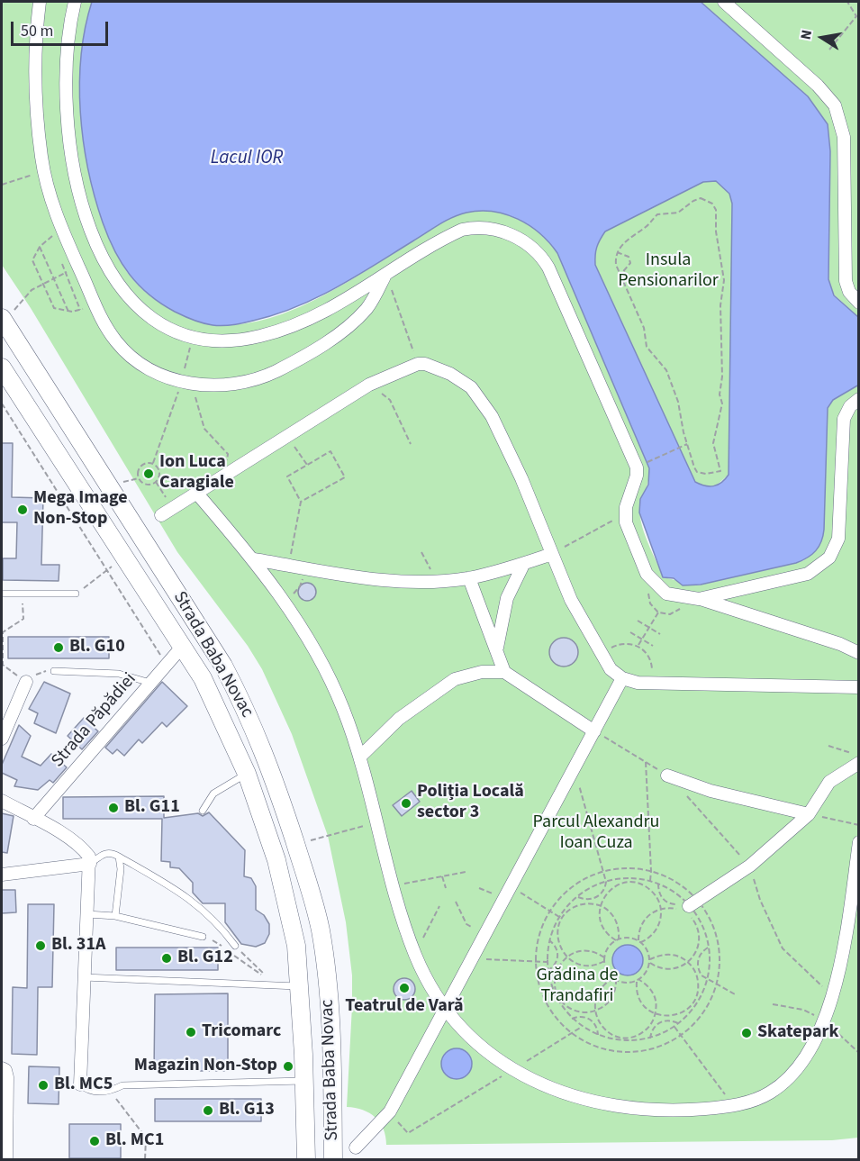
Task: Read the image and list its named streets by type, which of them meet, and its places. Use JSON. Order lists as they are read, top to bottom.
{
  "streets": {
    "main road": ["Strada Baba Novac"],
    "street": ["Strada Păpădiei"]
  },
  "crossings": [
    ["Strada Baba Novac", "Strada Păpădiei"]
  ],
  "water": ["Lacul IOR"],
  "parks": ["Insula Pensionarilor", "Parcul Alexandru Ioan Cuza", "Grădina de Trandafiri"],
  "places": [
    "Ion Luca Caragiale",
    "Mega Image Non-Stop",
    "Bl. G10",
    "Poliția Locală sector 3",
    "Bl. G11",
    "Bl. 31A",
    "Bl. G12",
    "Teatrul de Vară",
    "Tricomarc",
    "Skatepark",
    "Magazin Non-Stop",
    "Bl. MC5",
    "Bl. G13",
    "Bl. MC1"
  ],
  "scale_bar": "50 m",
  "north": "left"
}
